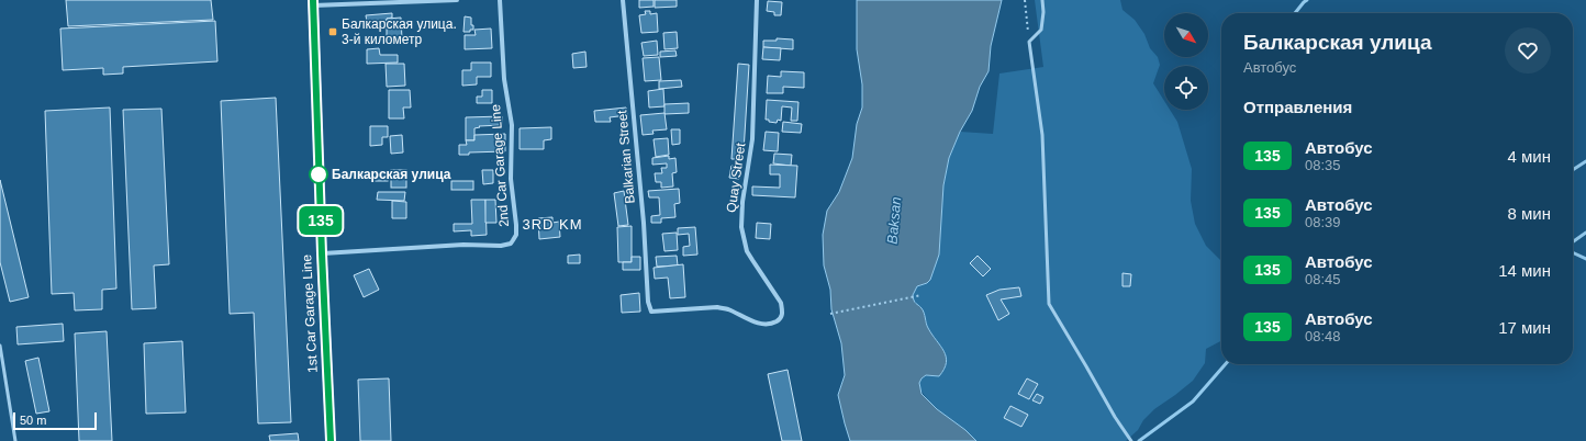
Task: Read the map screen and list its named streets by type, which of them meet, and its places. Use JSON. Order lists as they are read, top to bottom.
{
  "streets": {
    "main road": ["1st Car Garage Line"],
    "street": ["Balkarian Street", "2nd Car Garage Line", "Quay Street"]
  },
  "crossings": [
    ["Balkarian Street", "Quay Street"],
    ["2nd Car Garage Line", "1st Car Garage Line"]
  ],
  "districts": ["3RD KM"],
  "water": ["Baksan"],
  "places": {
    "transit": ["Балкарская улица. 3-й километр"],
    "other": ["Балкарская улица"]
  },
  "lines": ["bus line 135"],
  "scale_bar": "50 m",
  "north": "bottom right",
  "page": {
    "on_map": "135",
    "heading": [
      ["Балкарская улица", "Автобус"],
      "Отправления"
    ],
    "list": [
      {
        "mark": "135",
        "name": "Автобус",
        "note": "08:35",
        "value": "4 мин"
      },
      {
        "mark": "135",
        "name": "Автобус",
        "note": "08:39",
        "value": "8 мин"
      },
      {
        "mark": "135",
        "name": "Автобус",
        "note": "08:45",
        "value": "14 мин"
      },
      {
        "mark": "135",
        "name": "Автобус",
        "note": "08:48",
        "value": "17 мин"
      }
    ],
    "scale": "50 m"
  }
}
